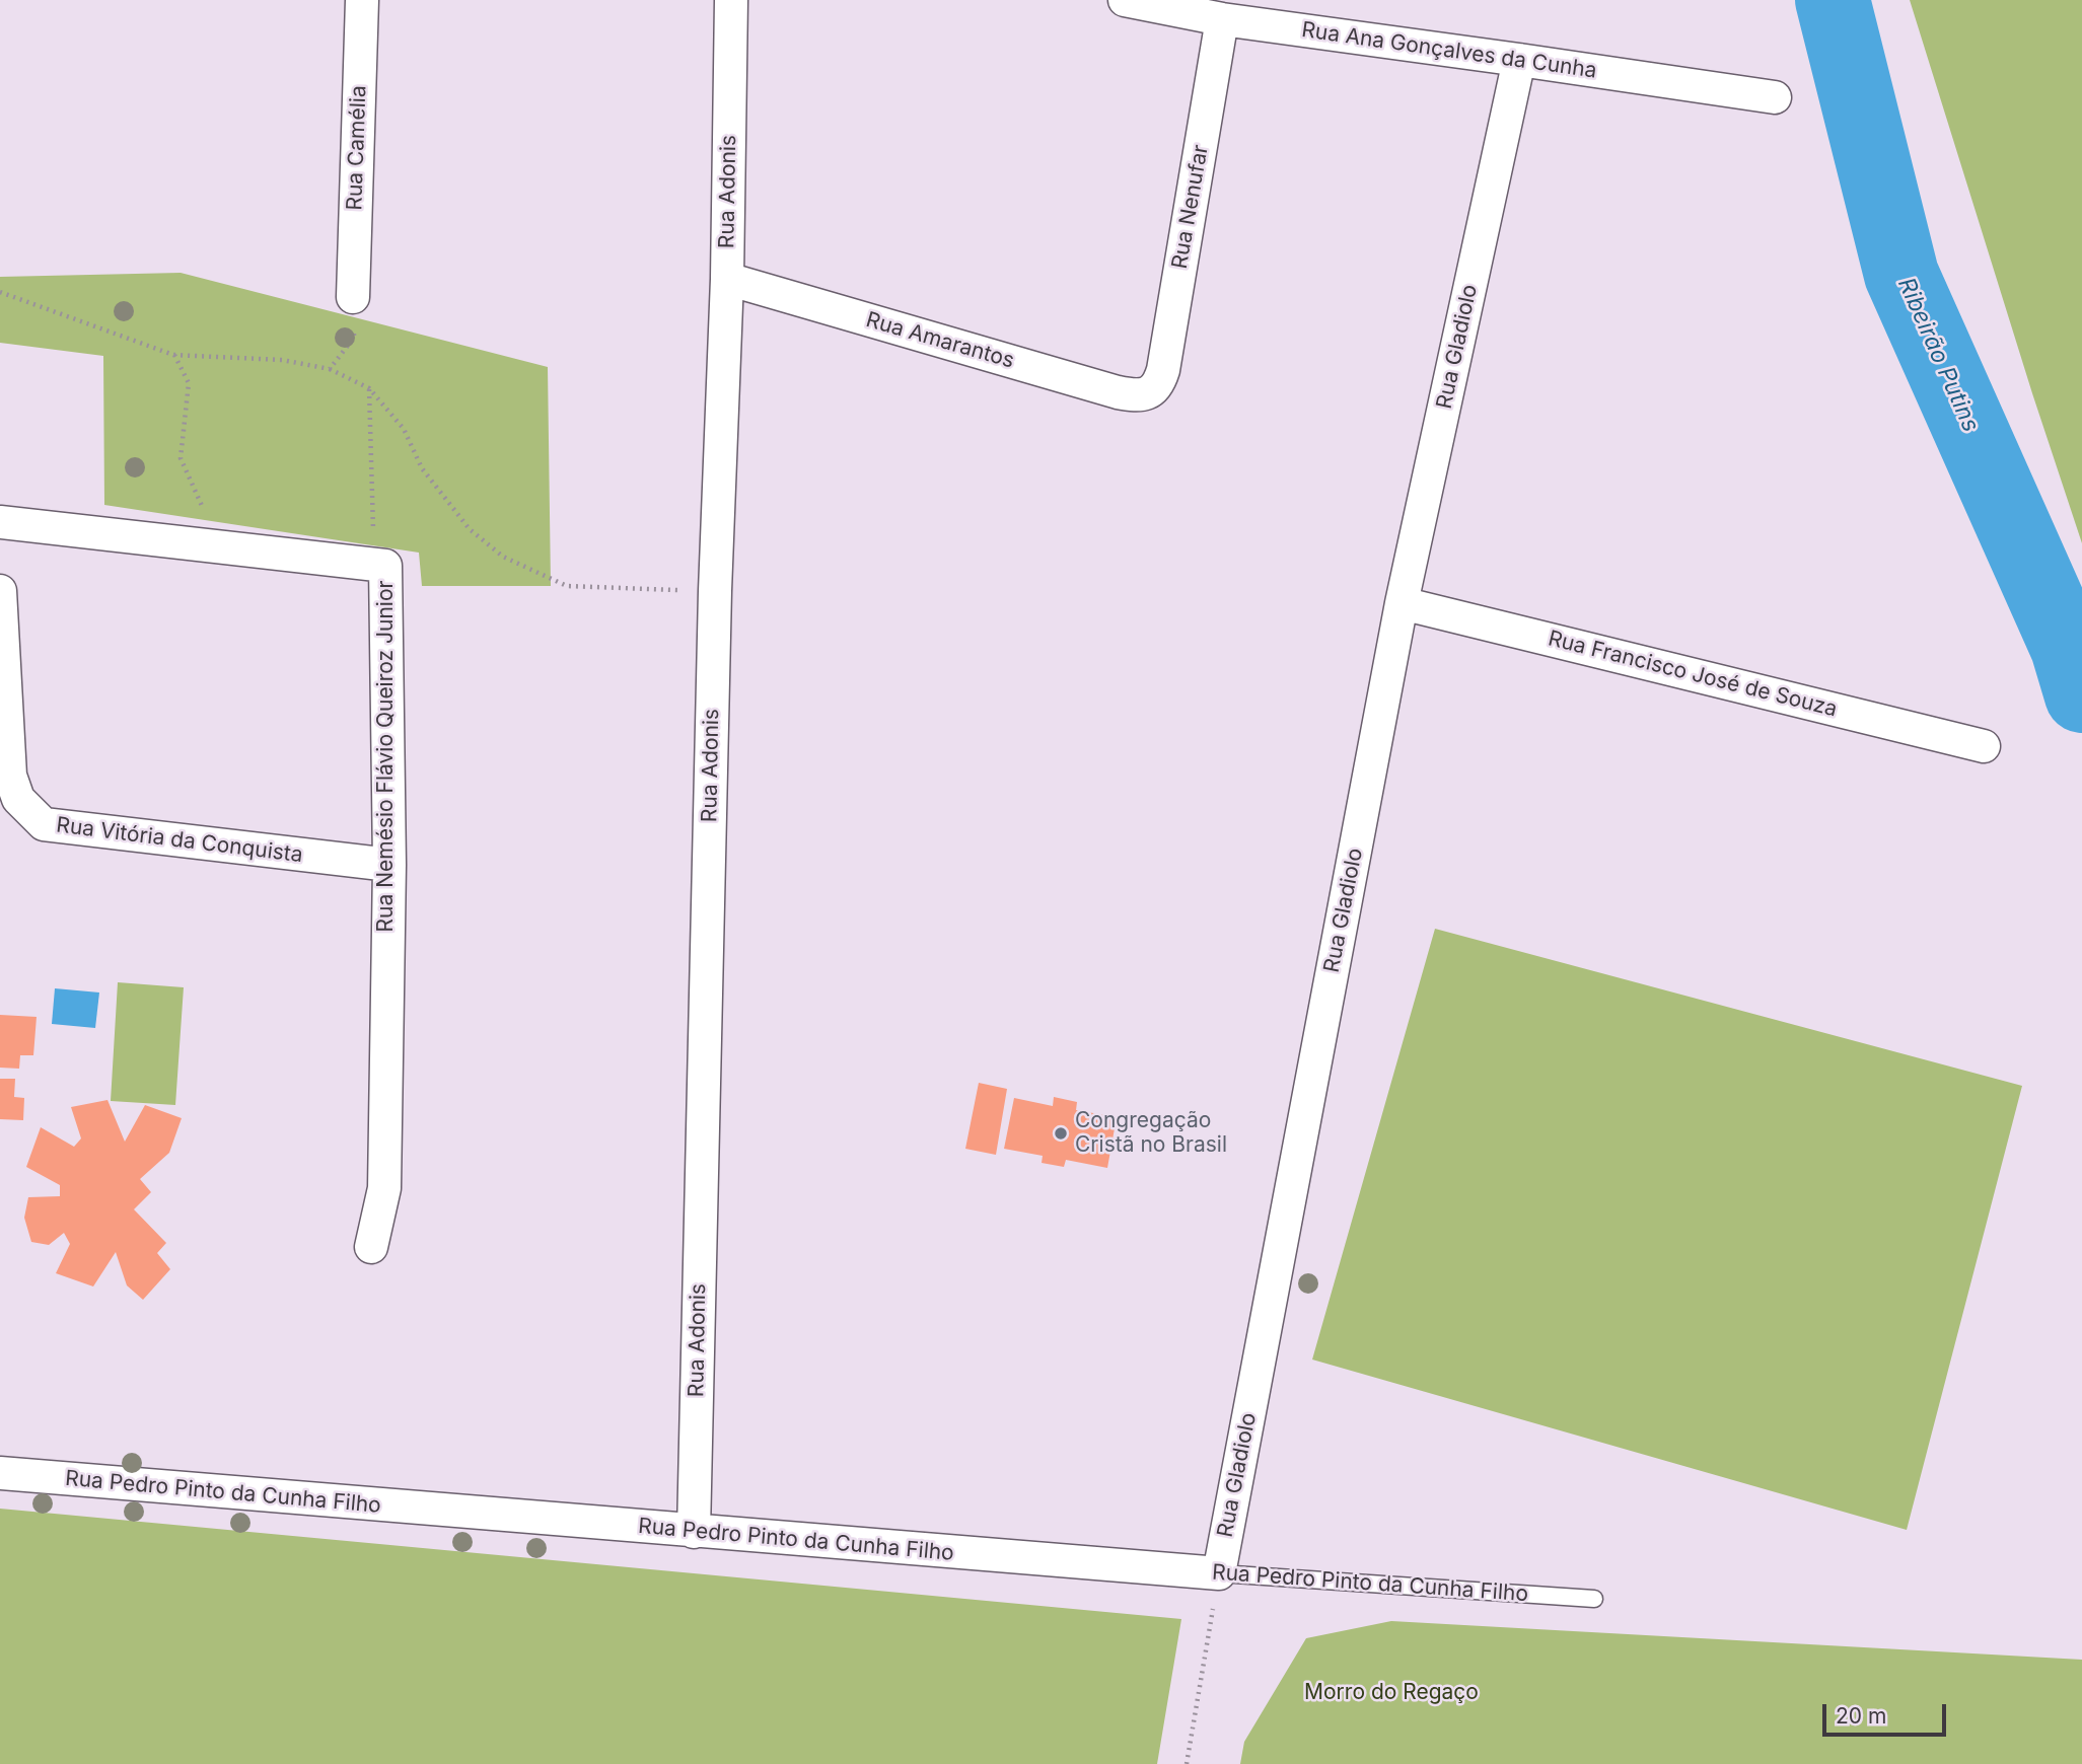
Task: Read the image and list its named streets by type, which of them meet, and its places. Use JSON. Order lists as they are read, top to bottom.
{
  "streets": {
    "street": [
      "Rua Ana Gonçalves da Cunha",
      "Rua Camélia",
      "Rua Adonis",
      "Rua Nenufar",
      "Rua Amarantos",
      "Rua Gladiolo",
      "Rua Francisco José de Souza",
      "Rua Nemésio Flávio Queiroz Junior",
      "Rua Vitória da Conquista",
      "Rua Pedro Pinto da Cunha Filho"
    ]
  },
  "crossings": [
    ["Rua Ana Gonçalves da Cunha", "Rua Nenufar"],
    ["Rua Ana Gonçalves da Cunha", "Rua Gladiolo"],
    ["Rua Adonis", "Rua Amarantos"],
    ["Rua Adonis", "Rua Pedro Pinto da Cunha Filho"],
    ["Rua Nenufar", "Rua Amarantos"],
    ["Rua Gladiolo", "Rua Francisco José de Souza"],
    ["Rua Gladiolo", "Rua Pedro Pinto da Cunha Filho"],
    ["Rua Nemésio Flávio Queiroz Junior", "Rua Vitória da Conquista"]
  ],
  "water": ["Ribeirão Putins"],
  "parks": ["Morro do Regaço"],
  "places": ["Congregação Cristã no Brasil"],
  "scale_bar": "20 m"
}
